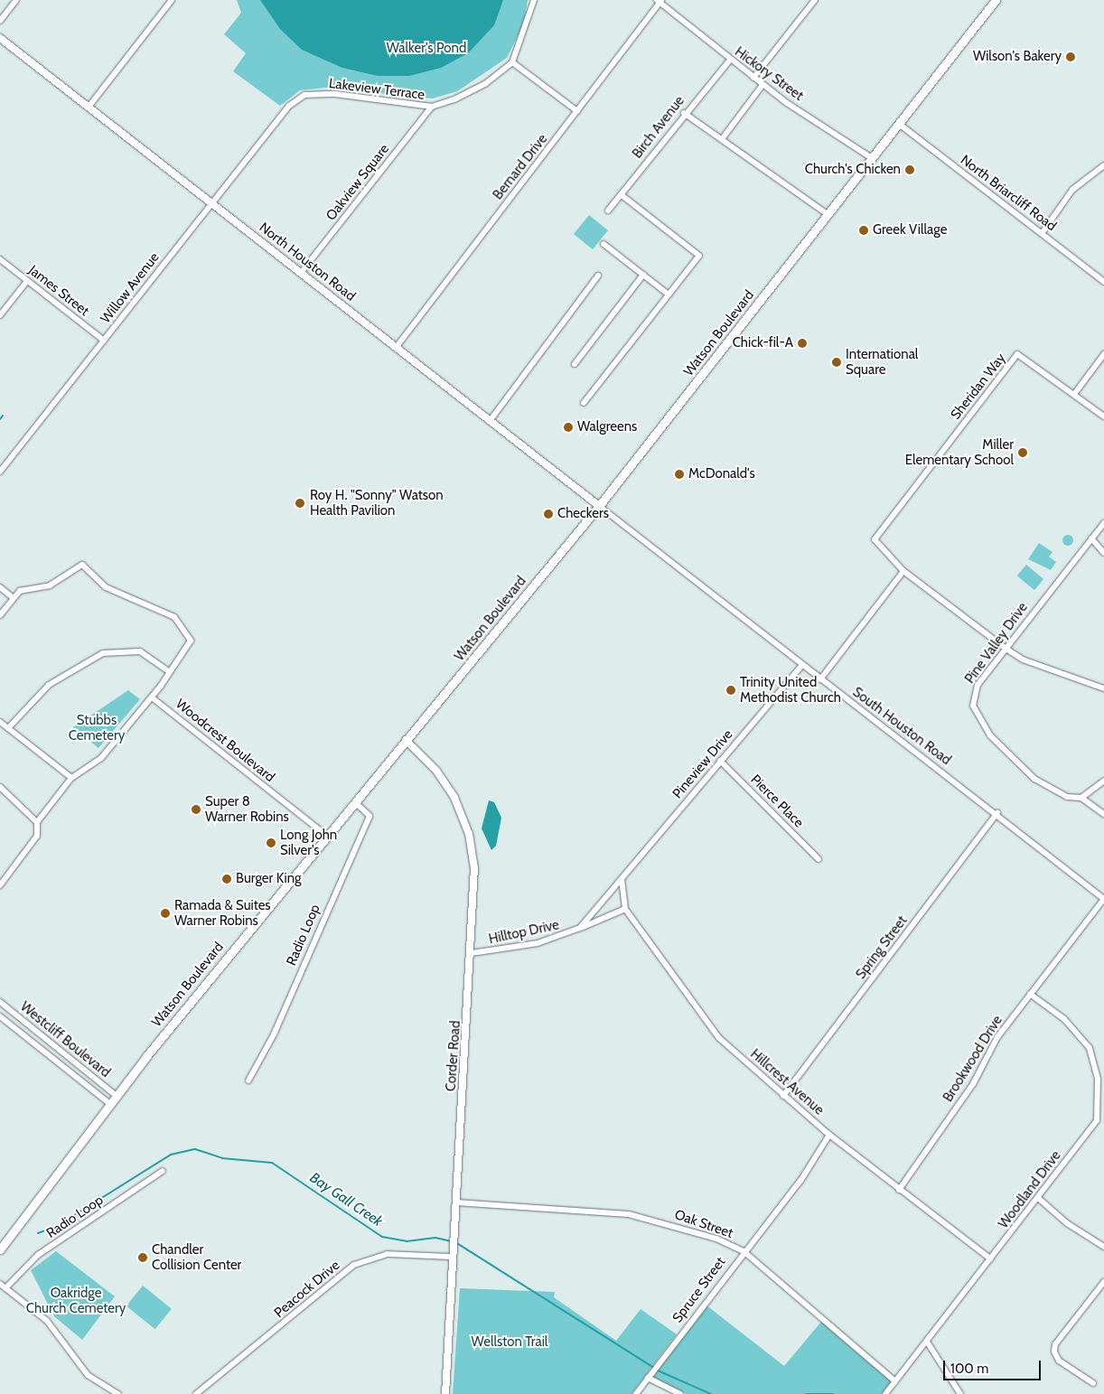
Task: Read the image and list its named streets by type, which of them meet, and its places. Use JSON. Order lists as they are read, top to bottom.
{
  "streets": {
    "main road": ["Watson Boulevard"],
    "street": [
      "Hickory Street",
      "Lakeview Terrace",
      "Birch Avenue",
      "Bernard Drive",
      "Oakview Square",
      "North Briarcliff Road",
      "North Houston Road",
      "Willow Avenue",
      "James Street",
      "Sheridan Way",
      "Pine Valley Drive",
      "South Houston Road",
      "Woodcrest Boulevard",
      "Pineview Drive",
      "Pierce Place",
      "Hilltop Drive",
      "Radio Loop",
      "Spring Street",
      "Westcliff Boulevard",
      "Corder Road",
      "Brookwood Drive",
      "Hillcrest Avenue",
      "Woodland Drive",
      "Oak Street",
      "Peacock Drive",
      "Spruce Street"
    ]
  },
  "crossings": [
    ["Hickory Street", "Birch Avenue"],
    ["Hickory Street", "Bernard Drive"],
    ["Hickory Street", "Watson Boulevard"],
    ["Lakeview Terrace", "Oakview Square"],
    ["Lakeview Terrace", "Willow Avenue"],
    ["Bernard Drive", "North Houston Road"],
    ["Oakview Square", "North Houston Road"],
    ["North Briarcliff Road", "Watson Boulevard"],
    ["North Houston Road", "Willow Avenue"],
    ["North Houston Road", "Watson Boulevard"],
    ["North Houston Road", "South Houston Road"],
    ["Willow Avenue", "James Street"],
    ["Watson Boulevard", "South Houston Road"],
    ["Watson Boulevard", "Woodcrest Boulevard"],
    ["Watson Boulevard", "Radio Loop"],
    ["Watson Boulevard", "Westcliff Boulevard"],
    ["Watson Boulevard", "Corder Road"],
    ["Sheridan Way", "Pine Valley Drive"],
    ["South Houston Road", "Pineview Drive"],
    ["South Houston Road", "Spring Street"],
    ["South Houston Road", "Brookwood Drive"],
    ["Pineview Drive", "Pierce Place"],
    ["Pineview Drive", "Hilltop Drive"],
    ["Pineview Drive", "Hillcrest Avenue"],
    ["Hilltop Drive", "Corder Road"],
    ["Hilltop Drive", "Hillcrest Avenue"],
    ["Spring Street", "Hillcrest Avenue"],
    ["Corder Road", "Oak Street"],
    ["Corder Road", "Peacock Drive"],
    ["Brookwood Drive", "Hillcrest Avenue"],
    ["Hillcrest Avenue", "Woodland Drive"],
    ["Hillcrest Avenue", "Spruce Street"],
    ["Woodland Drive", "Oak Street"],
    ["Oak Street", "Spruce Street"]
  ],
  "water": ["Bay Gall Creek"],
  "parks": [
    "Walker's Pond",
    "Stubbs Cemetery",
    "Oakridge Church Cemetery",
    "Wellston Trail"
  ],
  "places": [
    "Wilson's Bakery",
    "Church's Chicken",
    "Greek Village",
    "Chick-fil-A",
    "International Square",
    "Walgreens",
    "Miller Elementary School",
    "McDonald's",
    "Roy H. \"Sonny\" Watson Health Pavilion",
    "Checkers",
    "Trinity United Methodist Church",
    "Super 8 Warner Robins",
    "Long John Silver's",
    "Burger King",
    "Ramada & Suites Warner Robins",
    "Chandler Collision Center"
  ],
  "scale_bar": "100 m"
}
